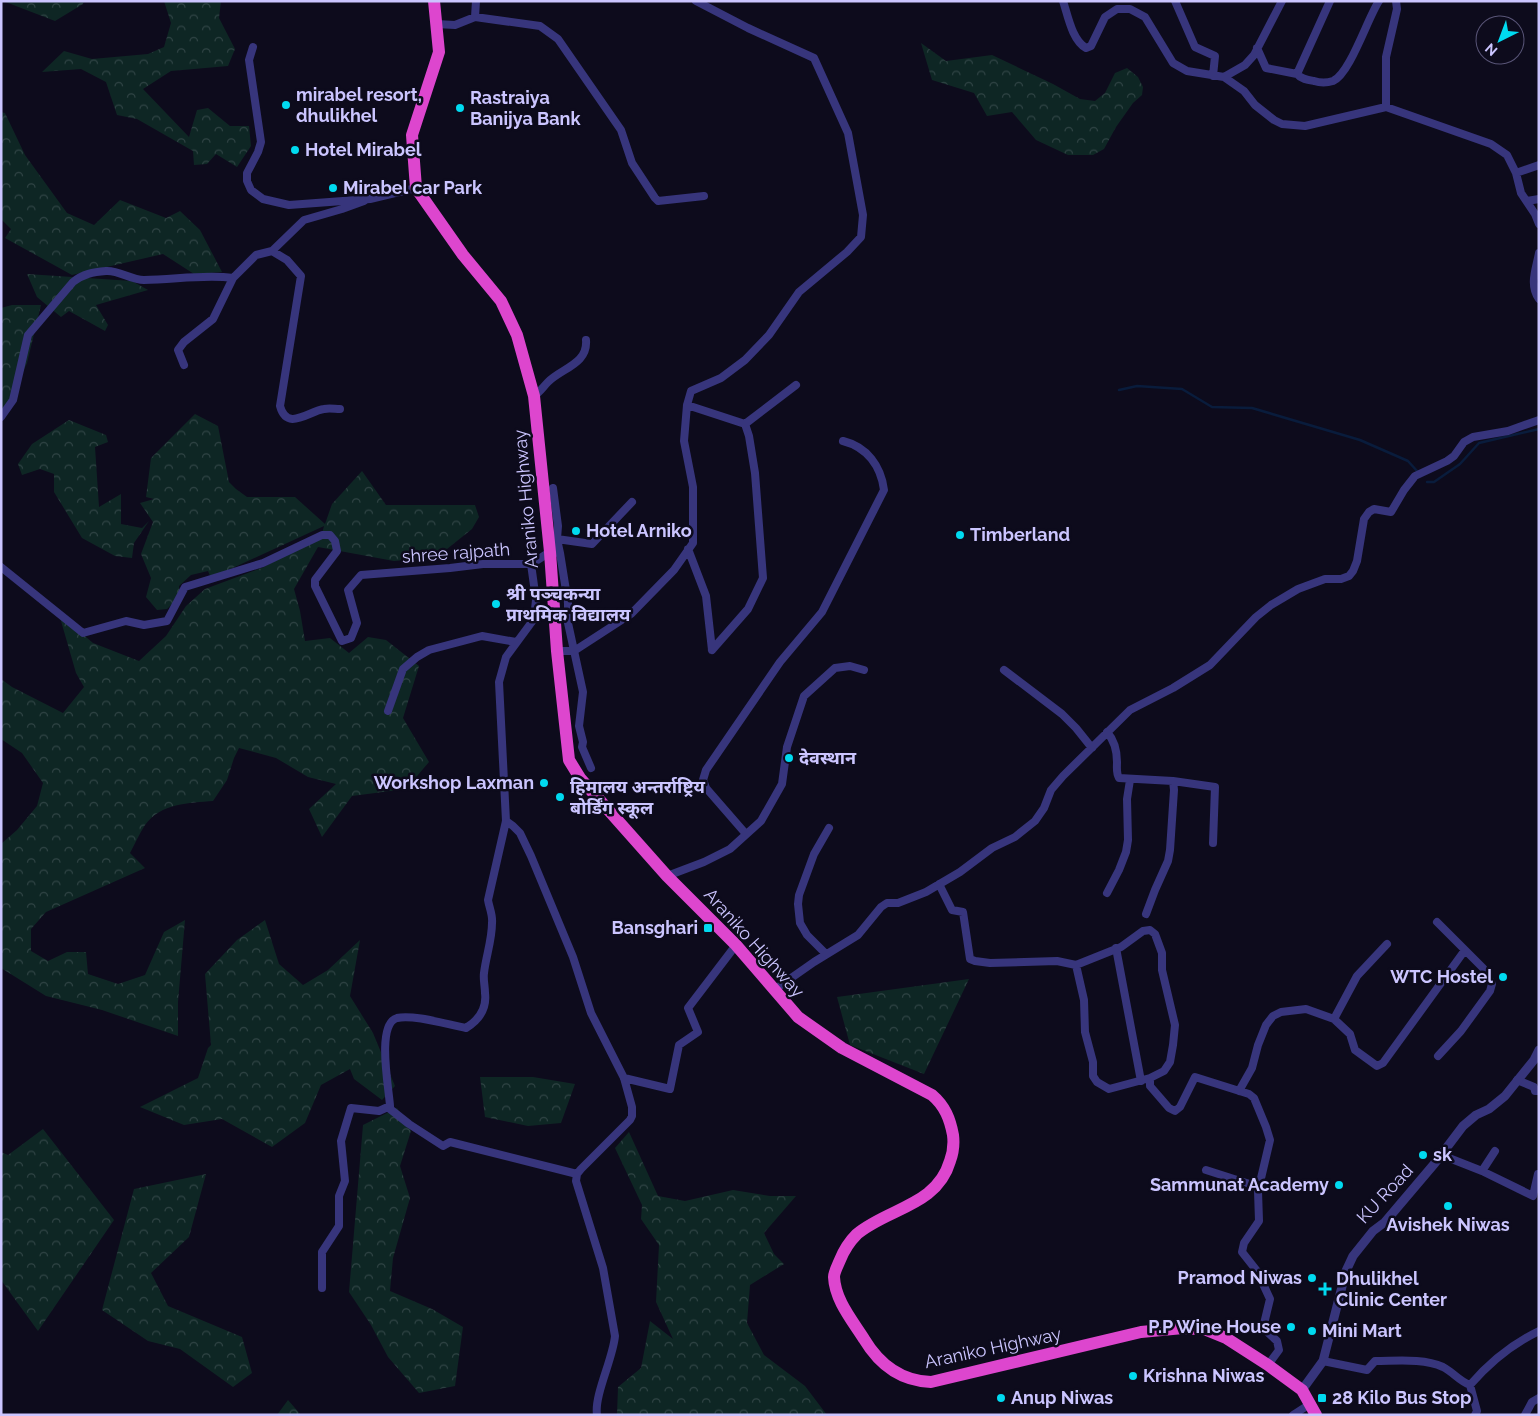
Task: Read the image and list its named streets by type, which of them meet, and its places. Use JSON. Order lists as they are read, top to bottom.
{
  "streets": {
    "highway": ["Araniko Highway"],
    "street": ["shree rajpath", "KU Road"]
  },
  "crossings": [
    ["Araniko Highway", "shree rajpath"],
    ["Araniko Highway", "KU Road"]
  ],
  "places": {
    "other": [
      "mirabel resort, dhulikhel",
      "Rastraiya Banijya Bank",
      "Hotel Mirabel",
      "Mirabel car Park",
      "Hotel Arniko",
      "Timberland",
      "श्री पञ्चकन्या प्राथमिक विद्यालय",
      "देवस्थान",
      "Workshop Laxman",
      "हिमालय अन्तर्राष्ट्रिय बोर्डिंग स्कूल",
      "WTC Hostel",
      "sk",
      "Sammunat Academy",
      "Avishek Niwas",
      "Pramod Niwas",
      "P.P Wine House",
      "Mini Mart",
      "Krishna Niwas",
      "Anup Niwas"
    ],
    "transit": ["Bansghari", "28 Kilo Bus Stop"],
    "health": ["Dhulikhel Clinic Center"]
  },
  "north": "bottom left"
}
